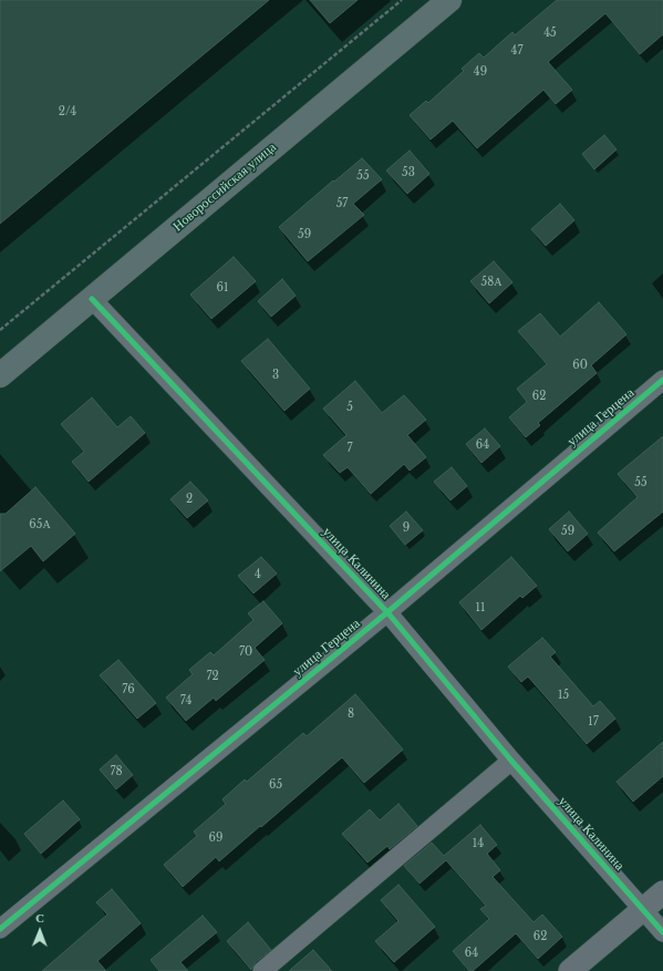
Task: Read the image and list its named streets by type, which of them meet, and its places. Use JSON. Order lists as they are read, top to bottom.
{
  "streets": {
    "main road": ["Новороссийская улица"],
    "street": ["улица Герцена", "улица Калинина"]
  },
  "crossings": [
    ["Новороссийская улица", "улица Калинина"],
    ["улица Герцена", "улица Калинина"]
  ],
  "house_numbers": [
    "45",
    "47",
    "49",
    "2/4",
    "53",
    "55",
    "57",
    "59",
    "58А",
    "61",
    "60",
    "3",
    "62",
    "5",
    "64",
    "7",
    "55",
    "2",
    "65А",
    "9",
    "59",
    "4",
    "11",
    "70",
    "72",
    "76",
    "15",
    "74",
    "8",
    "17",
    "78",
    "65",
    "69",
    "14",
    "62",
    "64"
  ],
  "north": "top"
}
